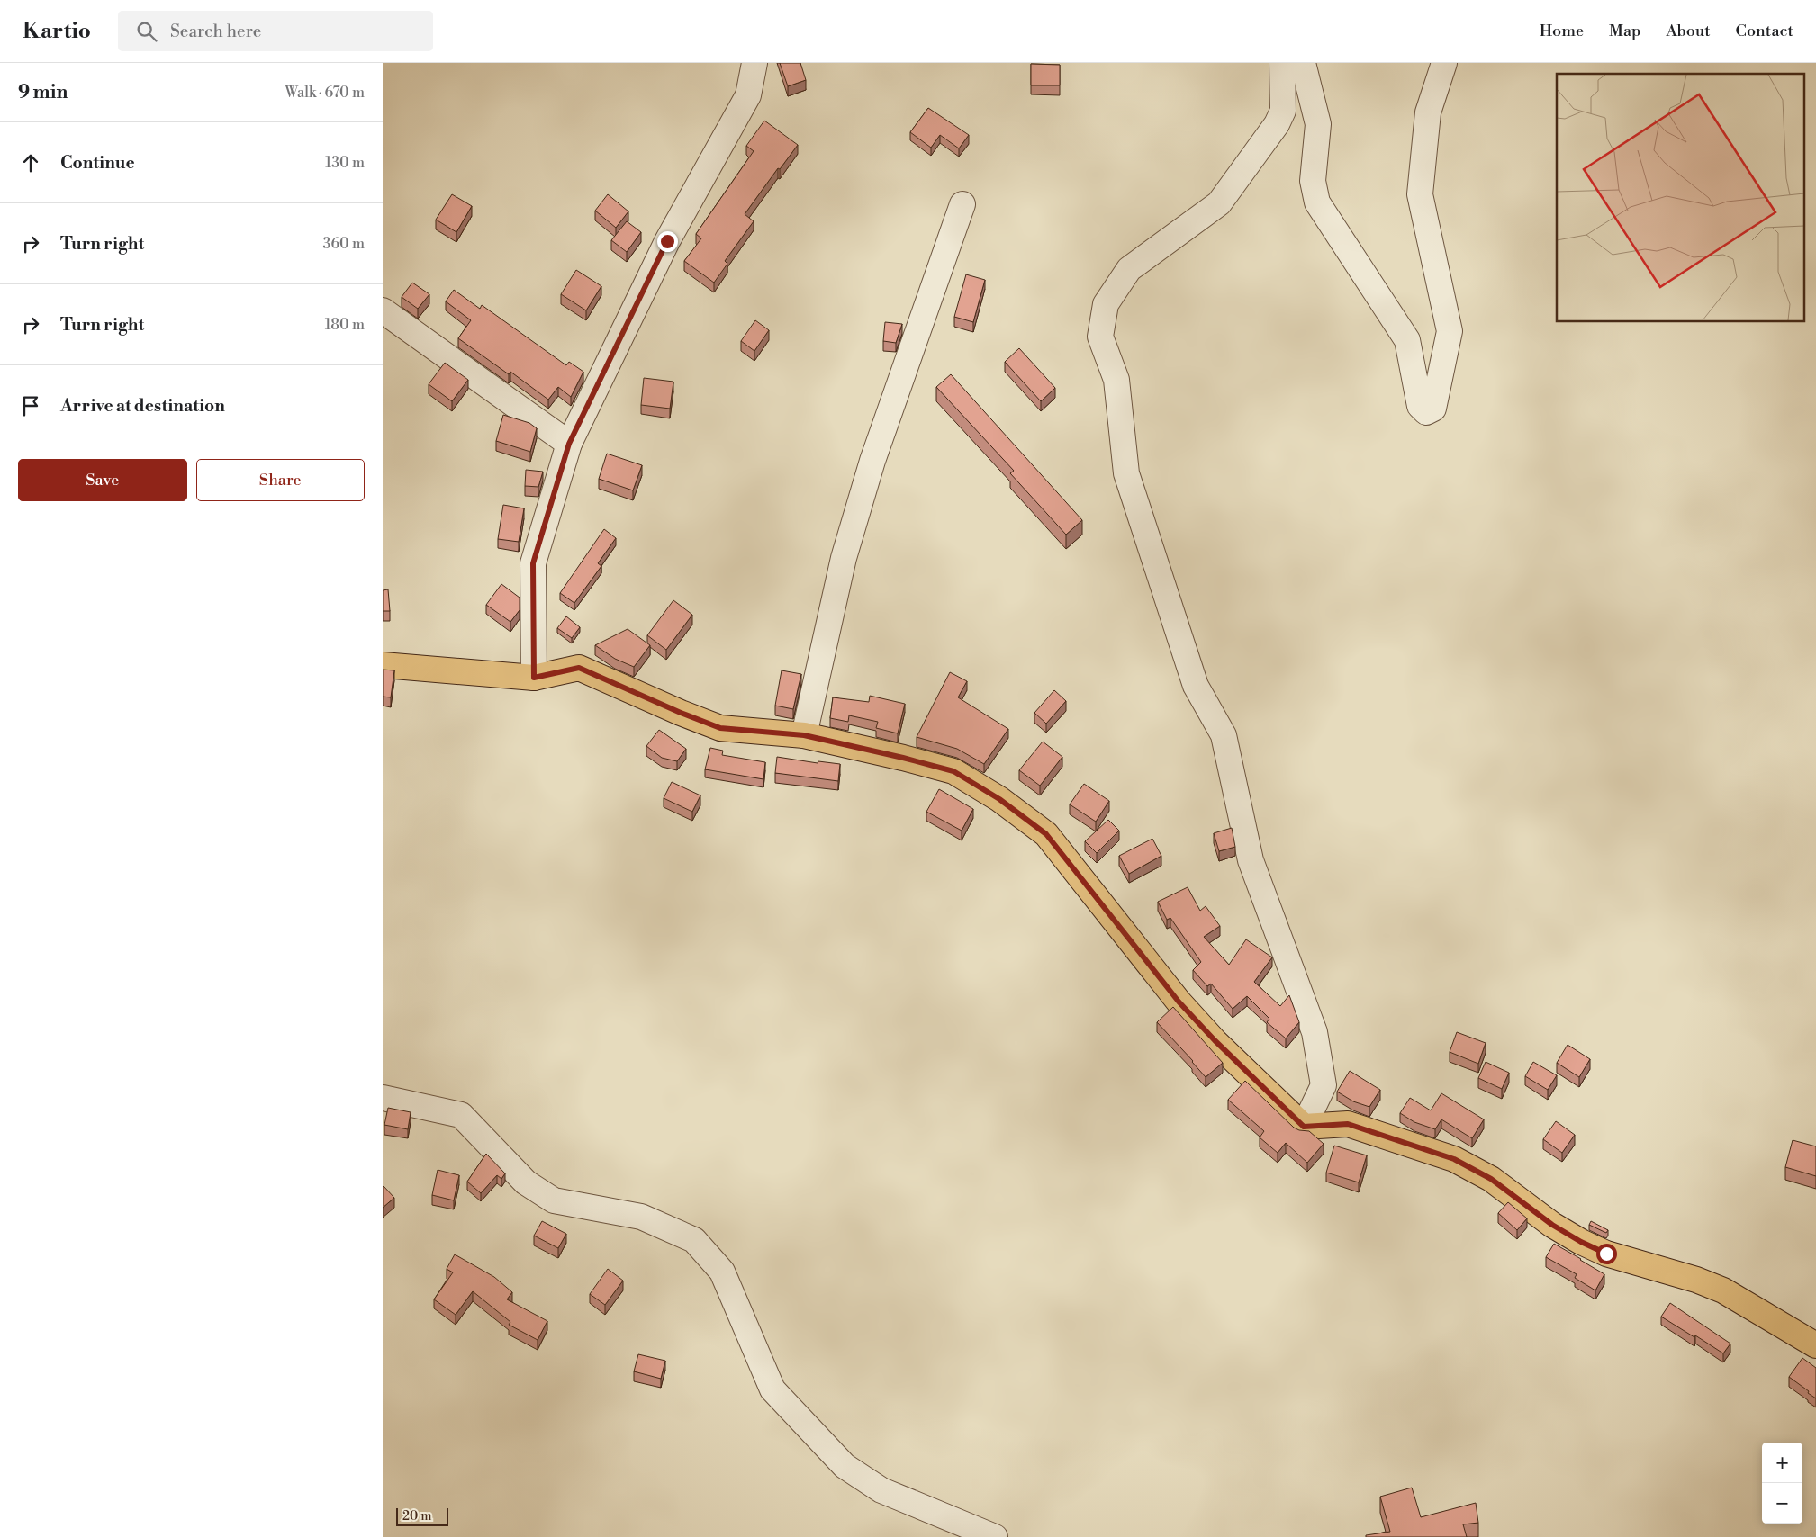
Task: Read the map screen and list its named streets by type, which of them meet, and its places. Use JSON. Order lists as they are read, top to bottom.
{
  "scale_bar": "20 m",
  "page": {
    "header": "Kartio",
    "search": "Search here",
    "nav": [
      "Home",
      "Map",
      "About",
      "Contact"
    ],
    "heading": ["9 min", "Walk · 670 m"],
    "list": [
      ["Continue", "130 m"],
      ["Turn right", "360 m"],
      ["Turn right", "180 m"],
      "Arrive at destination"
    ],
    "buttons": ["Save", "Share"],
    "map_buttons": ["+", "−"],
    "scale": "20 m"
  }
}
